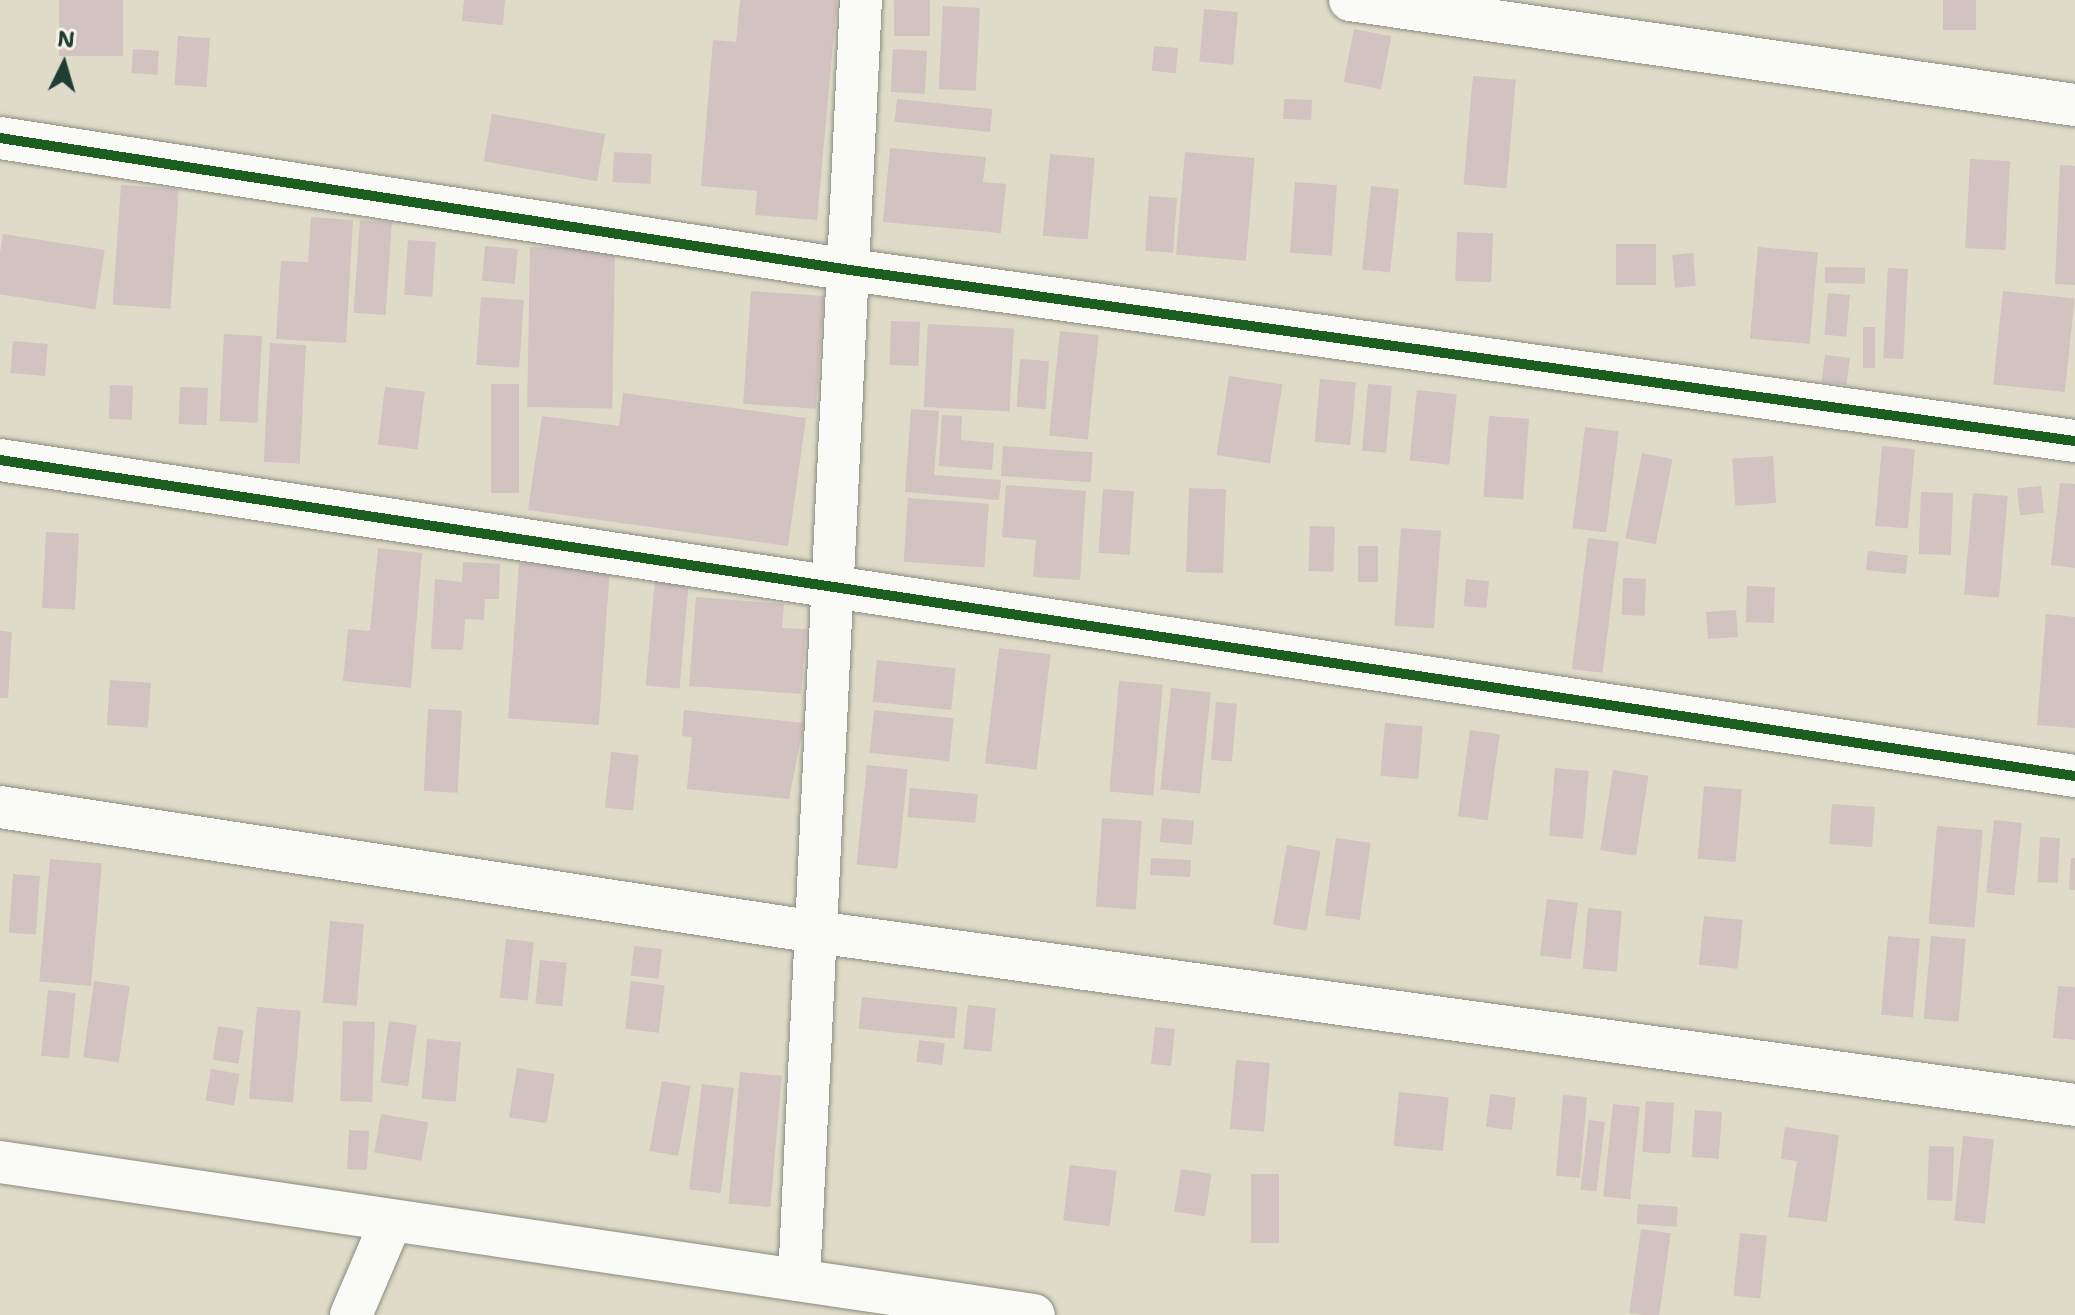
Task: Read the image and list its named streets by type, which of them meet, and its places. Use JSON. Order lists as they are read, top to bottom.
{
  "north": "top"
}
